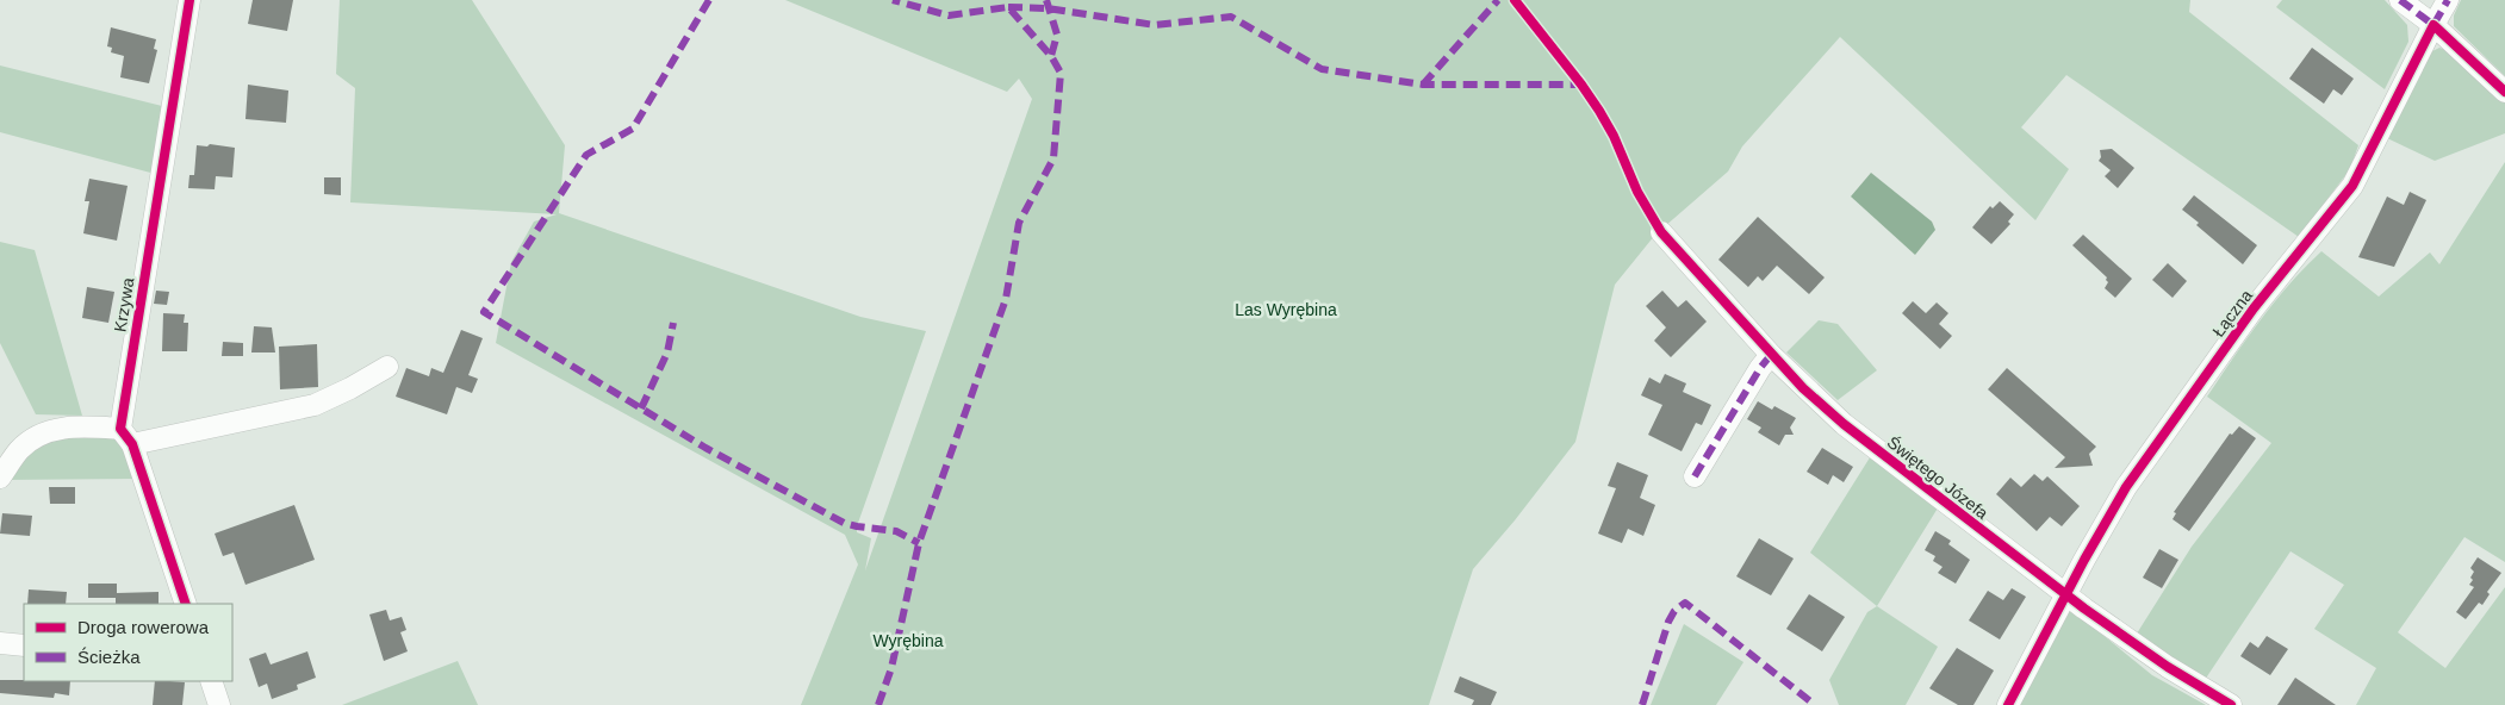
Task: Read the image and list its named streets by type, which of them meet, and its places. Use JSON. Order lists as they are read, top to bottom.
{
  "streets": {
    "street": ["Krzywa", "Łączna", "Świętego Józefa"]
  },
  "crossings": [
    ["Łączna", "Świętego Józefa"]
  ],
  "parks": ["Las Wyrębina", "Wyrębina"],
  "legend": ["Droga rowerowa", "Ścieżka"]
}
